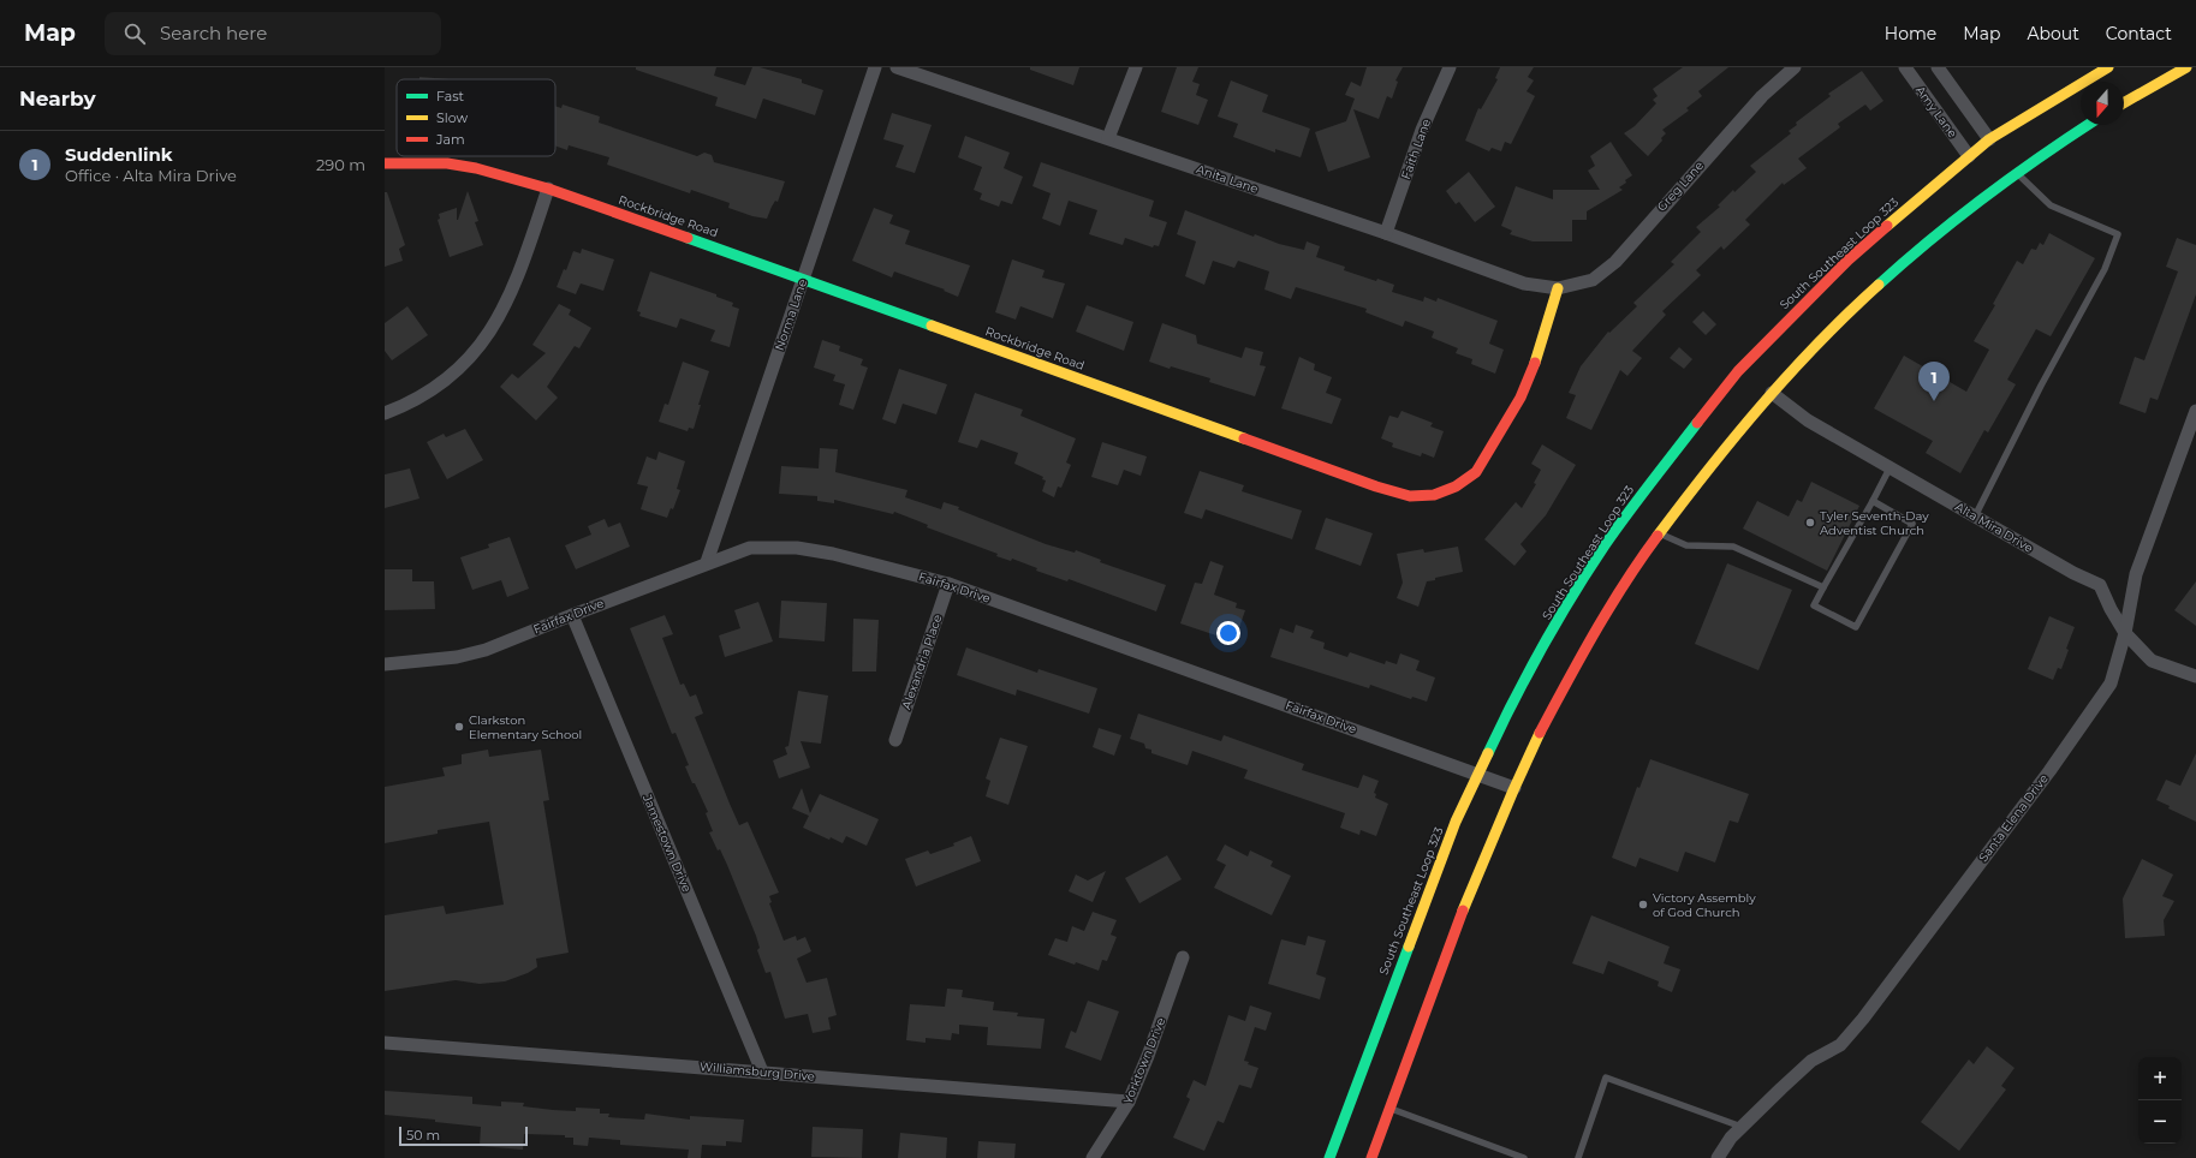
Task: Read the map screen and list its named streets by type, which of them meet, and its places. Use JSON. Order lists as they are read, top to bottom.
{
  "streets": {
    "main road": ["Rockbridge Road", "South Southeast Loop 323"],
    "street": [
      "Amy Lane",
      "Faith Lane",
      "Anita Lane",
      "Greg Lane",
      "Norma Lane",
      "Alta Mira Drive",
      "Fairfax Drive",
      "Alexandria Place",
      "Santa Elena Drive",
      "Jamestown Drive",
      "Yorktown Drive",
      "Williamsburg Drive"
    ]
  },
  "crossings": [
    ["Amy Lane", "South Southeast Loop 323"],
    ["Faith Lane", "Anita Lane"],
    ["Anita Lane", "Greg Lane"],
    ["Anita Lane", "Rockbridge Road"],
    ["Greg Lane", "Rockbridge Road"],
    ["Rockbridge Road", "Norma Lane"],
    ["South Southeast Loop 323", "Fairfax Drive"],
    ["Norma Lane", "Fairfax Drive"],
    ["Alta Mira Drive", "Santa Elena Drive"],
    ["Fairfax Drive", "Alexandria Place"],
    ["Fairfax Drive", "Jamestown Drive"],
    ["Jamestown Drive", "Williamsburg Drive"],
    ["Yorktown Drive", "Williamsburg Drive"]
  ],
  "places": ["Tyler Seventh-Day Adventist Church", "Clarkston Elementary School", "Victory Assembly of God Church"],
  "legend": ["Fast", "Slow", "Jam"],
  "scale_bar": "50 m",
  "north": "bottom",
  "page": {
    "header": "Map",
    "search": "Search here",
    "nav": [
      "Home",
      "Map",
      "About",
      "Contact"
    ],
    "heading": "Nearby",
    "list": [
      {
        "mark": "1",
        "name": "Suddenlink",
        "note": "Office · Alta Mira Drive",
        "value": "290 m"
      }
    ],
    "pins": "1",
    "map_buttons": ["+", "−"],
    "scale": "50 m"
  }
}
